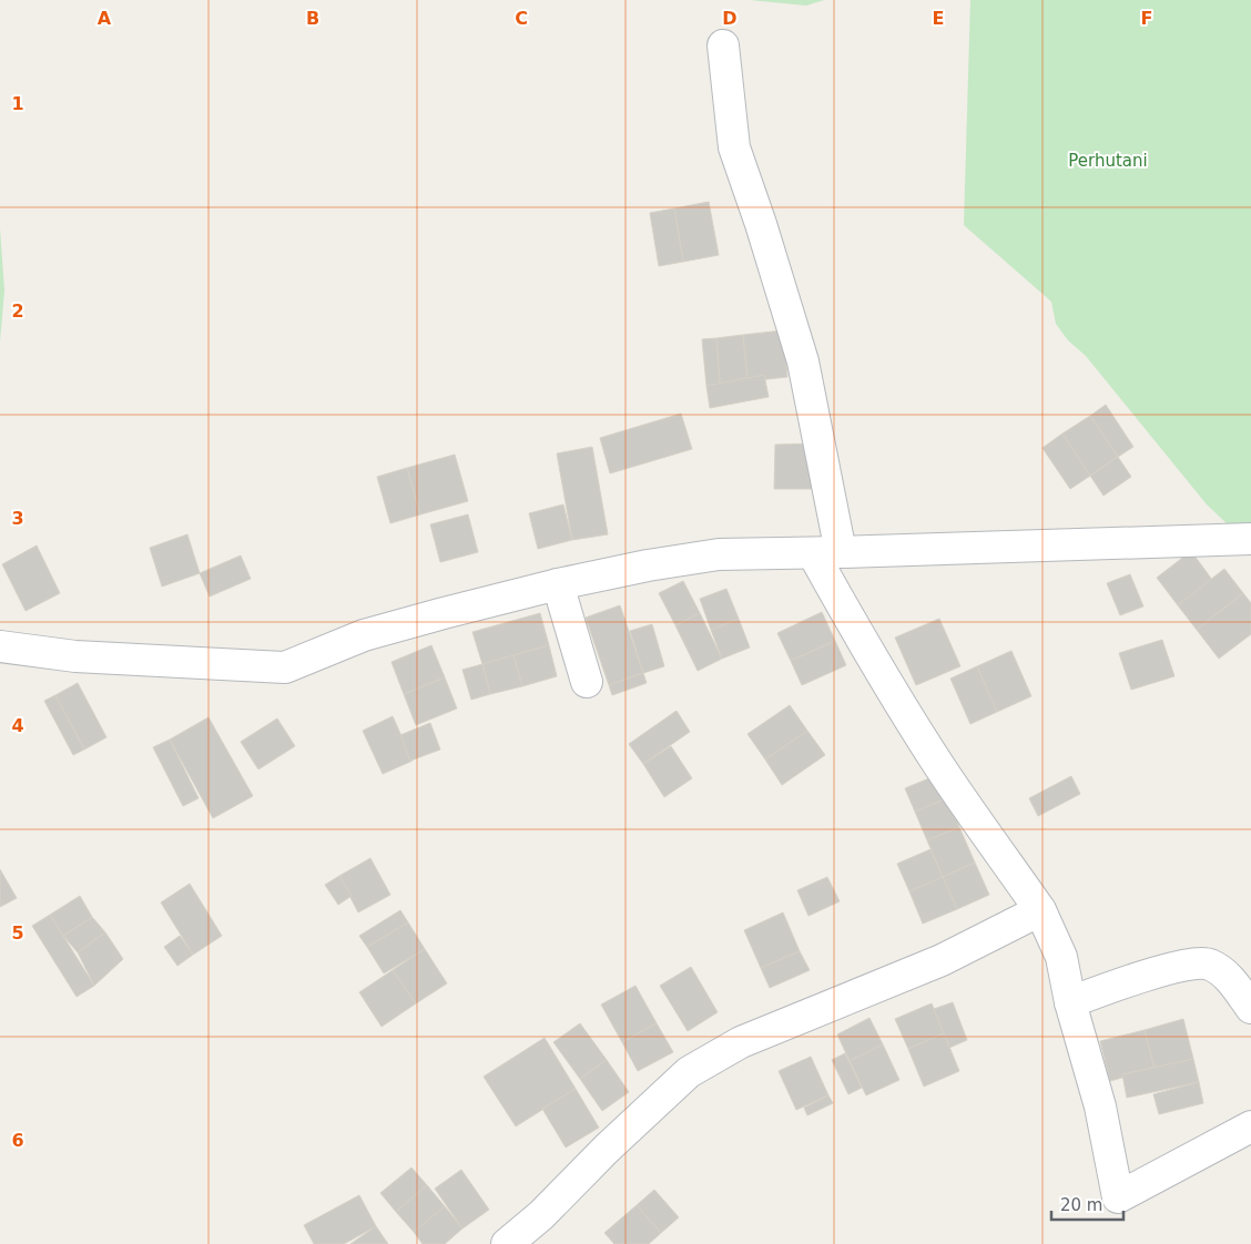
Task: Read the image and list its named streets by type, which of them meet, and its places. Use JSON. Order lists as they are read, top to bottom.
{
  "parks": ["Perhutani"],
  "scale_bar": "20 m",
  "grid": {
    "columns": [
      "A",
      "B",
      "C",
      "D",
      "E",
      "F"
    ],
    "rows": [
      "1",
      "2",
      "3",
      "4",
      "5",
      "6"
    ]
  }
}
